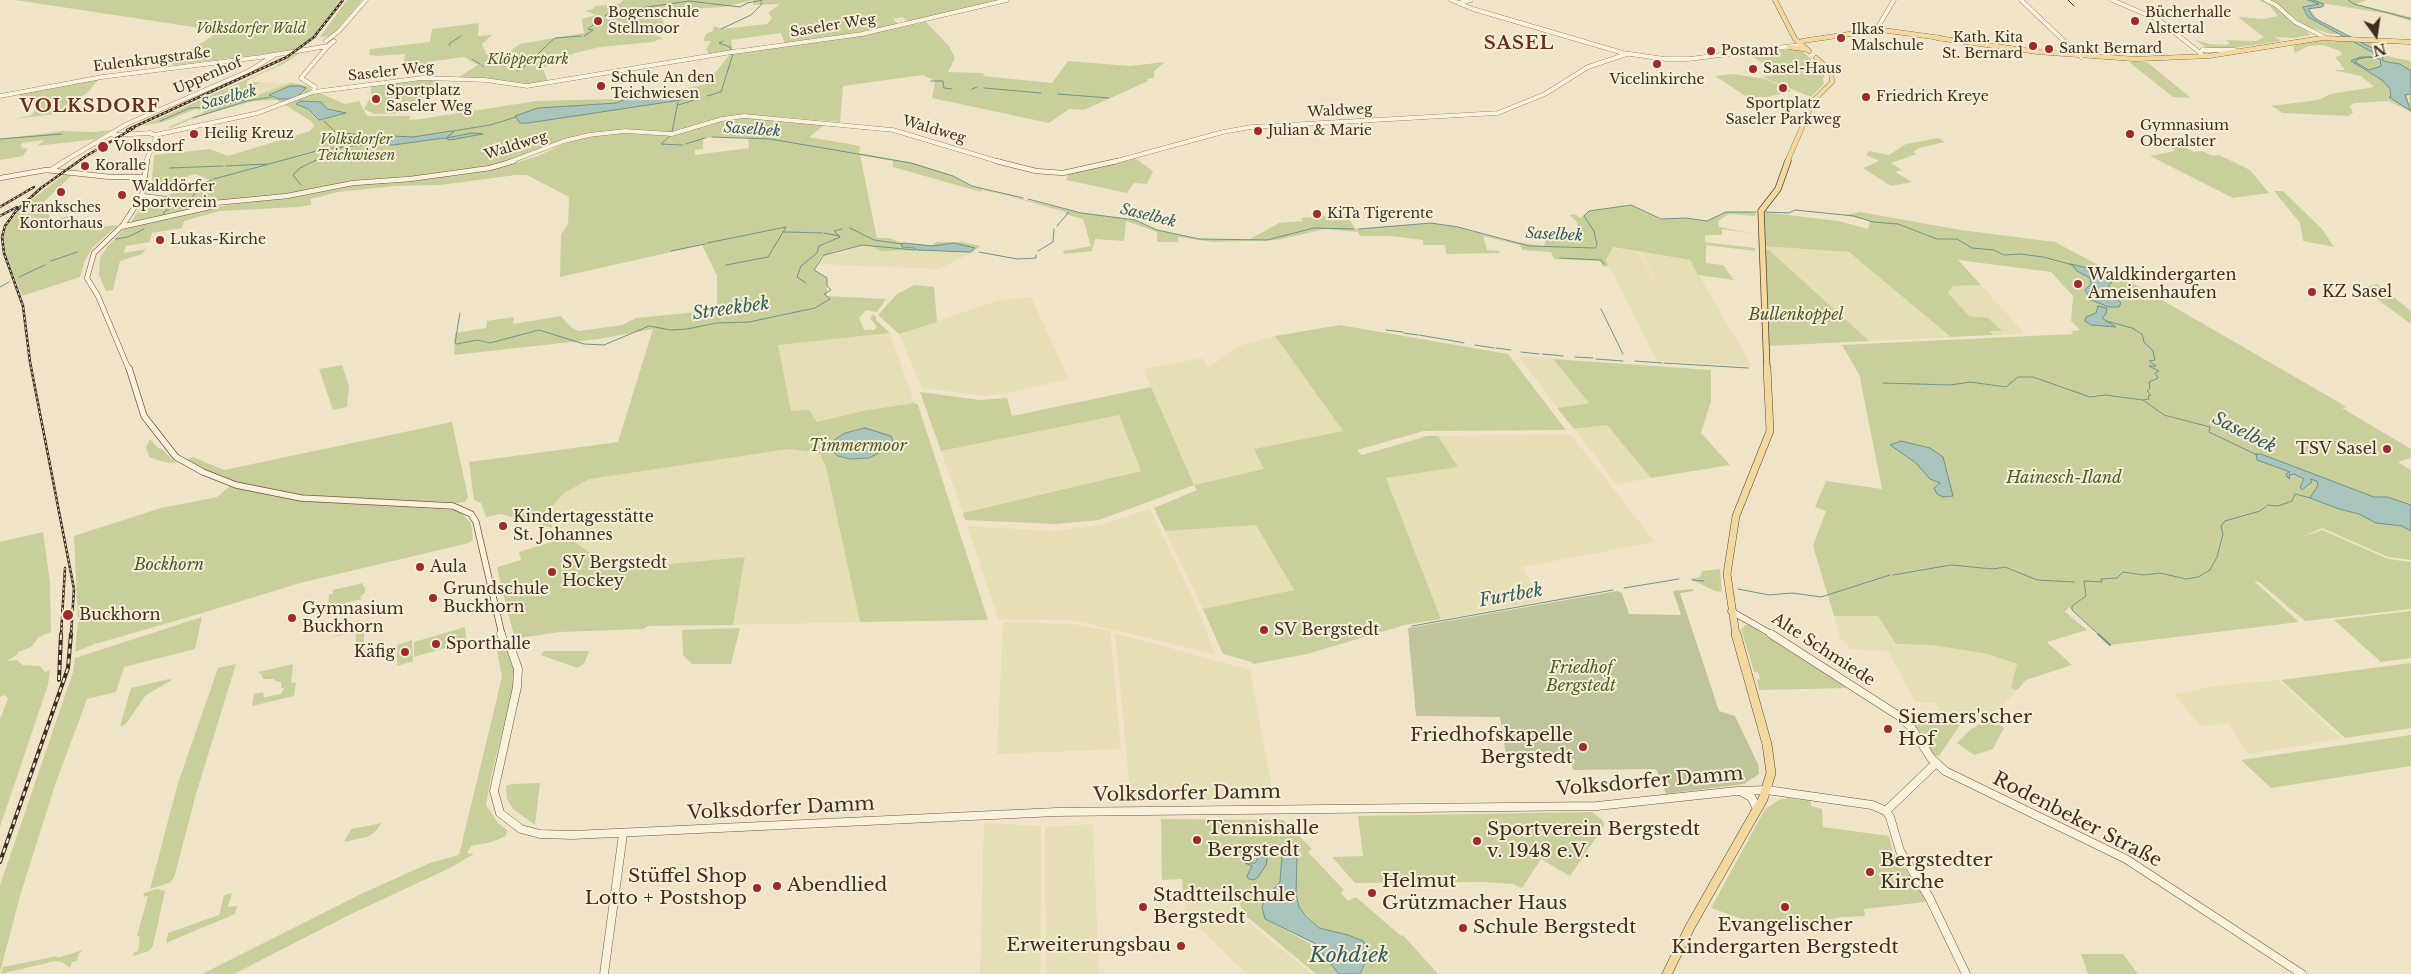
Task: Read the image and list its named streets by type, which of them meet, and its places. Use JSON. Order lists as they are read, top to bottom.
{
  "streets": {
    "main road": [
      "Saseler Weg",
      "Eulenkrugstraße",
      "Uppenhof",
      "Waldweg",
      "Alte Schmiede",
      "Volksdorfer Damm",
      "Rodenbeker Straße"
    ]
  },
  "crossings": [
    ["Eulenkrugstraße", "Uppenhof"],
    ["Waldweg", "Volksdorfer Damm"],
    ["Alte Schmiede", "Rodenbeker Straße"]
  ],
  "districts": ["SASEL", "VOLKSDORF"],
  "water": [
    "Saselbek",
    "Streekbek",
    "Furtbek",
    "Kohdiek"
  ],
  "parks": [
    "Volksdorfer Wald",
    "Klöpperpark",
    "Volksdorfer Teichwiesen",
    "Bullenkoppel",
    "Timmermoor",
    "Hainesch-Iland",
    "Bockhorn",
    "Friedhof Bergstedt"
  ],
  "places": [
    "Bogenschule Stellmoor",
    "Bücherhalle Alstertal",
    "Ilkas Malschule",
    "Kath. Kita St. Bernard",
    "Sankt Bernard",
    "Postamt",
    "Vicelinkirche",
    "Sasel-Haus",
    "Schule An den Teichwiesen",
    "Sportplatz Saseler Parkweg",
    "Friedrich Kreye",
    "Sportplatz Saseler Weg",
    "Julian & Marie",
    "Heilig Kreuz",
    "Gymnasium Oberalster",
    "Volksdorf",
    "Koralle",
    "Franksches Kontorhaus",
    "Walddörfer Sportverein",
    "KiTa Tigerente",
    "Lukas-Kirche",
    "Waldkindergarten Ameisenhaufen",
    "KZ Sasel",
    "TSV Sasel",
    "Kindertagesstätte St. Johannes",
    "Aula",
    "SV Bergstedt Hockey",
    "Grundschule Buckhorn",
    "Buckhorn",
    "Gymnasium Buckhorn",
    "SV Bergstedt",
    "Sporthalle",
    "Käfig",
    "Siemers'scher Hof",
    "Friedhofskapelle Bergstedt",
    "Tennishalle Bergstedt",
    "Sportverein Bergstedt v. 1948 e.V.",
    "Bergstedter Kirche",
    "Abendlied",
    "Stüffel Shop Lotto + Postshop",
    "Helmut Grützmacher Haus",
    "Stadtteilschule Bergstedt",
    "Evangelischer Kindergarten Bergstedt",
    "Schule Bergstedt",
    "Erweiterungsbau"
  ],
  "north": "bottom"
}
